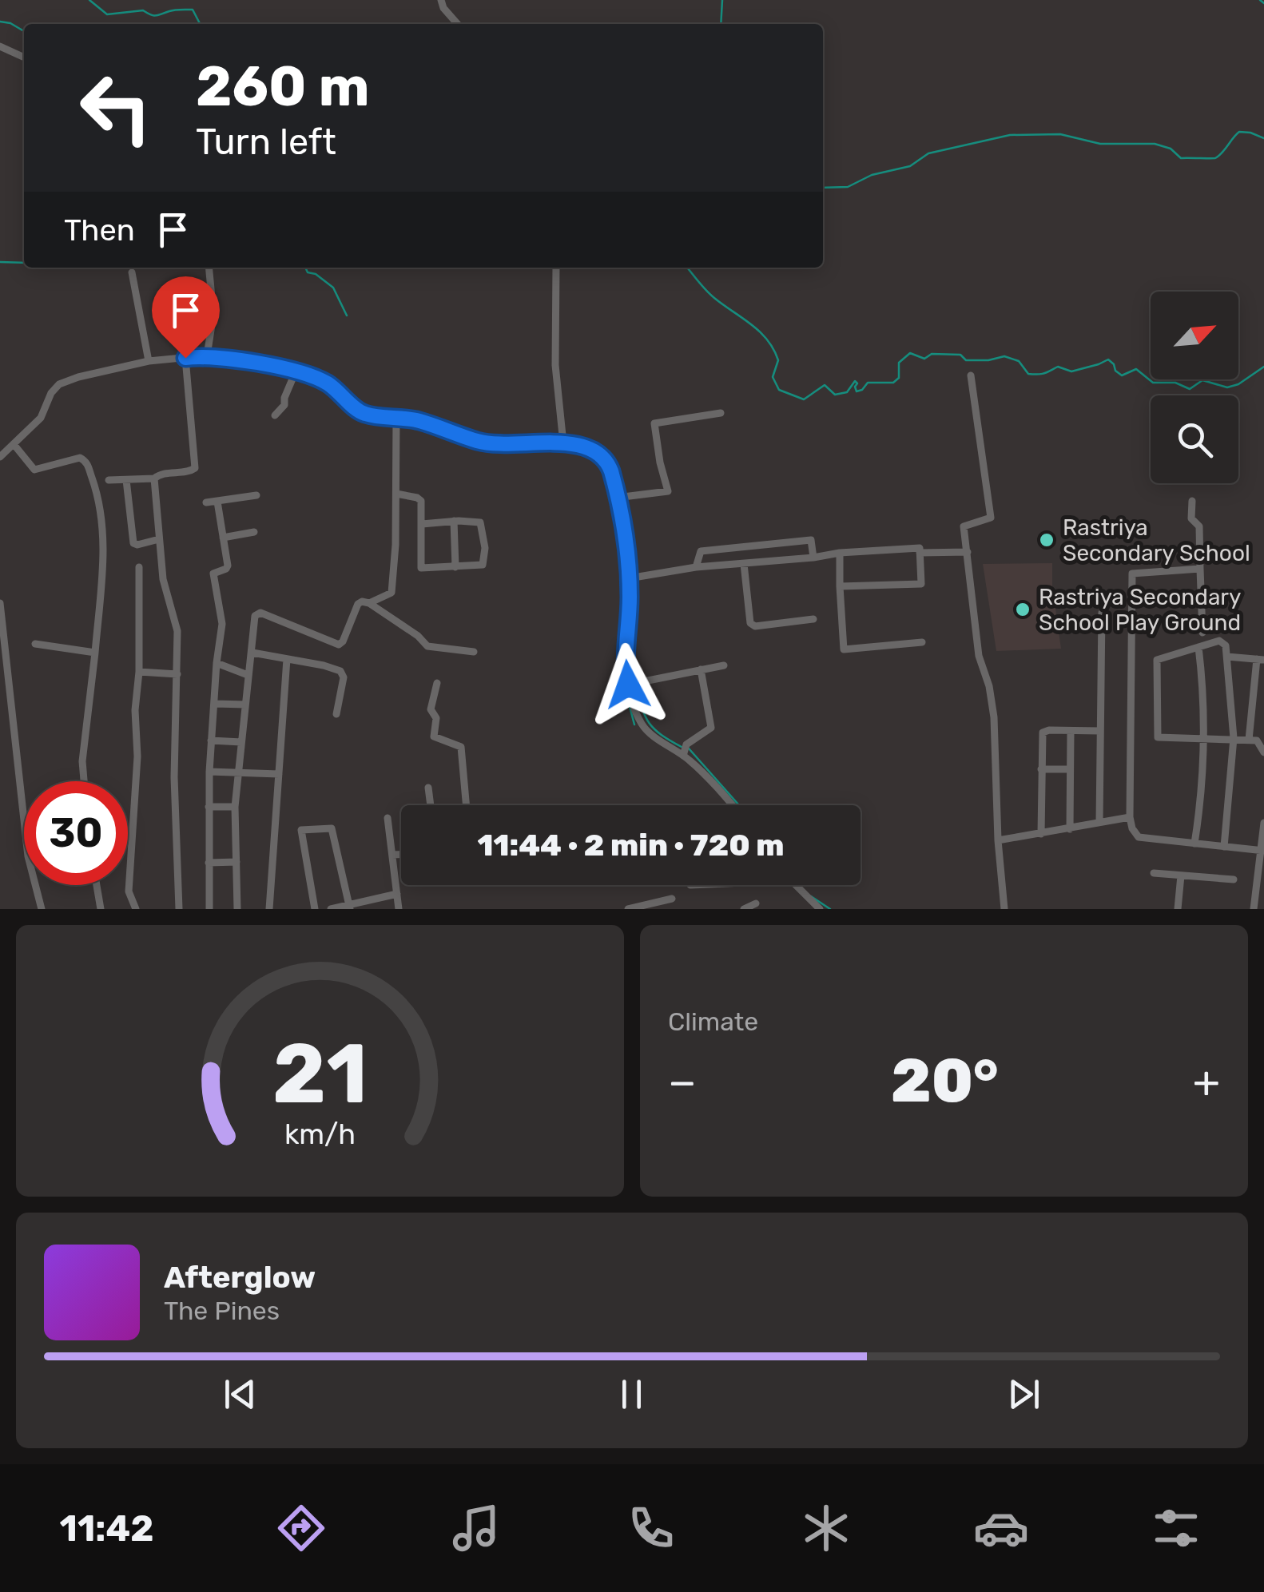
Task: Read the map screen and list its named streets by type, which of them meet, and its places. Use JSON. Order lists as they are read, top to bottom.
{
  "places": ["Rastriya Secondary School", "Rastriya Secondary School Play Ground"],
  "north": "top right",
  "page": {
    "turn": ["260 m", "Turn left"],
    "then": "Then",
    "limit": "30",
    "trip": "11:44 · 2 min · 720 m",
    "tile": "Climate",
    "heat": ["−", "20°", "+"],
    "song": ["Afterglow", "The Pines"],
    "tabs": "11:42",
    "gauge": ["21", "km/h"]
  }
}
